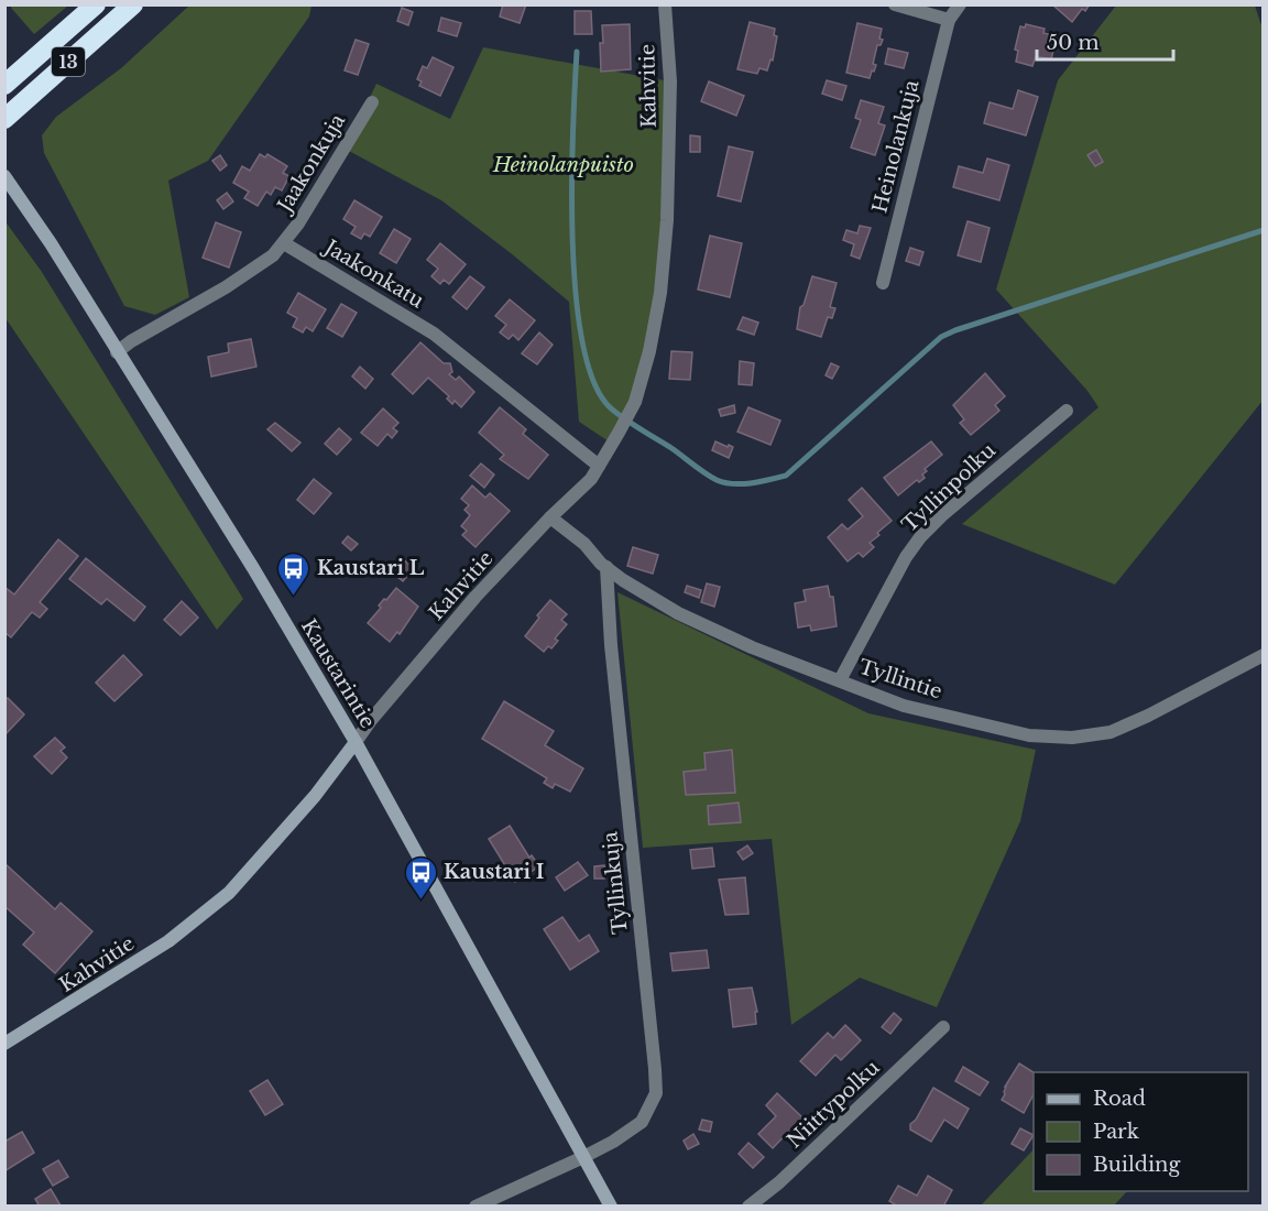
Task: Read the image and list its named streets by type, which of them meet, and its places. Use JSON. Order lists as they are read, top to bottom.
{
  "streets": {
    "highway": ["13"],
    "street": [
      "Kahvitie",
      "Heinolankuja",
      "Jaakonkuja",
      "Jaakonkatu",
      "Tyllinpolku",
      "Kaustarintie",
      "Tyllintie",
      "Tyllinkuja",
      "Niittypolku"
    ]
  },
  "crossings": [
    ["Kahvitie", "Jaakonkatu"],
    ["Kahvitie", "Kaustarintie"],
    ["Kahvitie", "Tyllintie"],
    ["Jaakonkuja", "Jaakonkatu"],
    ["Tyllinpolku", "Tyllintie"],
    ["Kaustarintie", "Tyllinkuja"],
    ["Tyllintie", "Tyllinkuja"]
  ],
  "parks": ["Heinolanpuisto"],
  "places": {
    "bus stop": ["Kaustari L", "Kaustari I"]
  },
  "legend": ["Road", "Park", "Building"],
  "scale_bar": "50 m"
}
